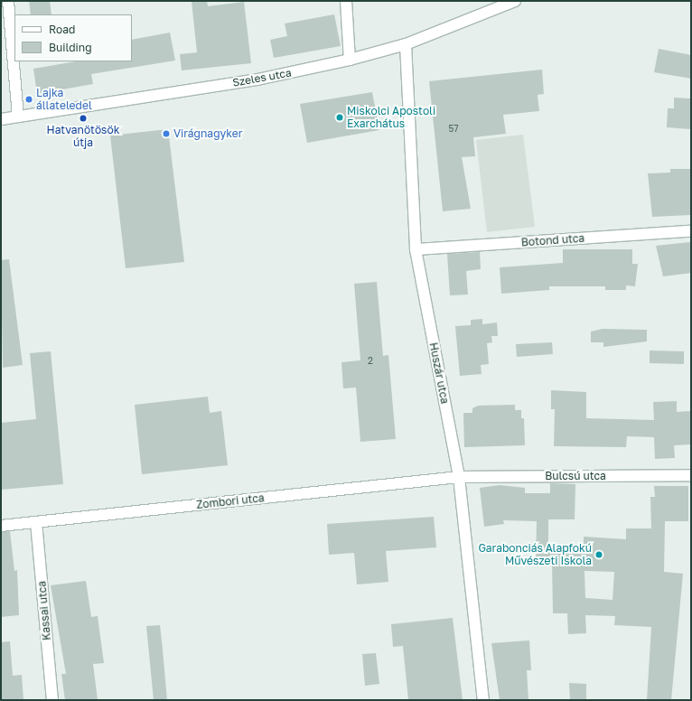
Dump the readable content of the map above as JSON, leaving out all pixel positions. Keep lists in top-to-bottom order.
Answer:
{
  "streets": {
    "street": [
      "Szeles utca",
      "Botond utca",
      "Huszár utca",
      "Bulcsú utca",
      "Zombori utca",
      "Kassai utca"
    ]
  },
  "crossings": [
    ["Szeles utca", "Huszár utca"],
    ["Botond utca", "Huszár utca"],
    ["Huszár utca", "Bulcsú utca"],
    ["Huszár utca", "Zombori utca"],
    ["Bulcsú utca", "Zombori utca"],
    ["Zombori utca", "Kassai utca"]
  ],
  "places": [
    "Lajka állateledel",
    "Miskolci Apostoli Exarchátus",
    "Hatvanötösök útja",
    "Virágnagyker",
    "Garabonciás Alapfokú Művészeti Iskola"
  ],
  "house_numbers": ["57", "2"],
  "legend": ["Road", "Building"]
}
